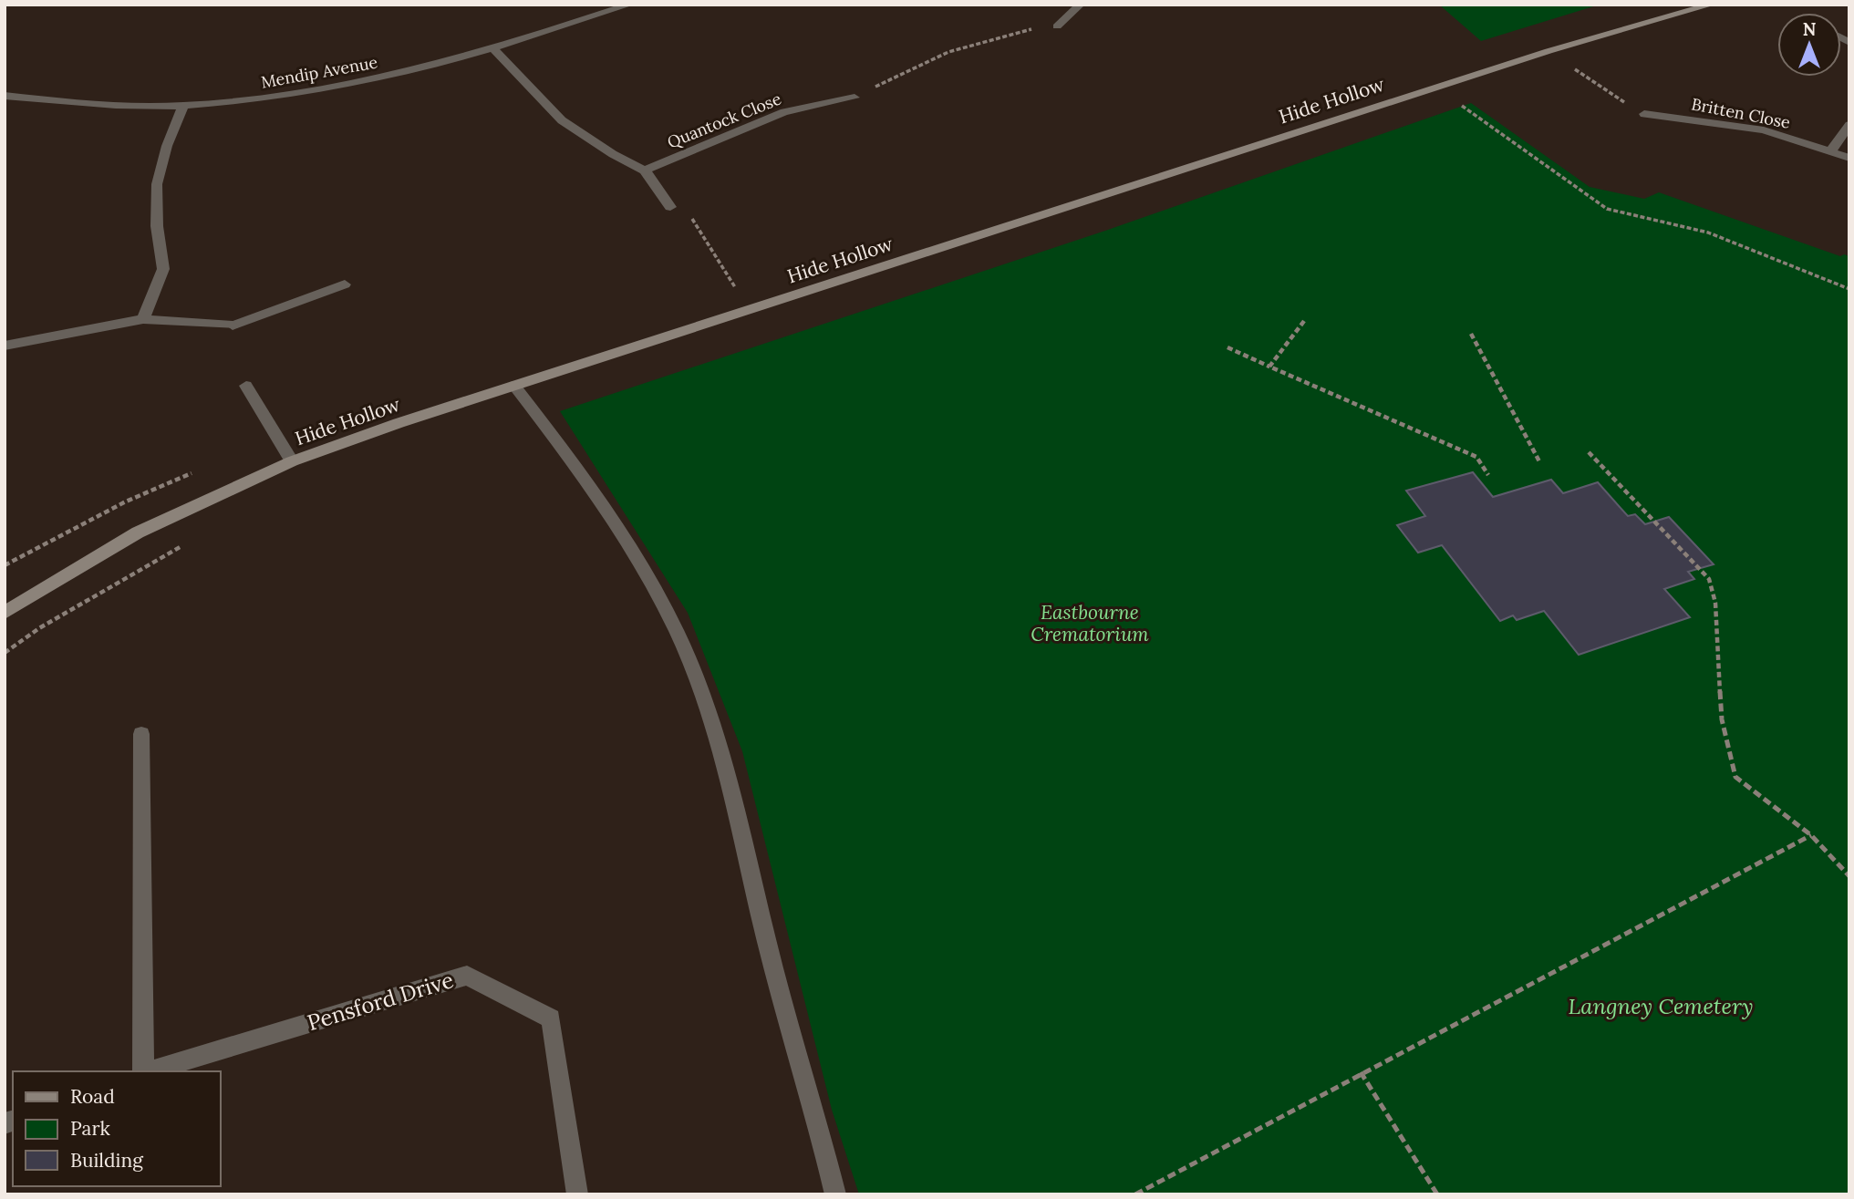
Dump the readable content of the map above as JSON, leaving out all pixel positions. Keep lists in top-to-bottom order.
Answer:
{
  "streets": {
    "main road": ["Hide Hollow"],
    "street": [
      "Mendip Avenue",
      "Britten Close",
      "Quantock Close",
      "Pensford Drive"
    ]
  },
  "parks": ["Eastbourne Crematorium", "Langney Cemetery"],
  "legend": ["Road", "Park", "Building"],
  "north": "top"
}
